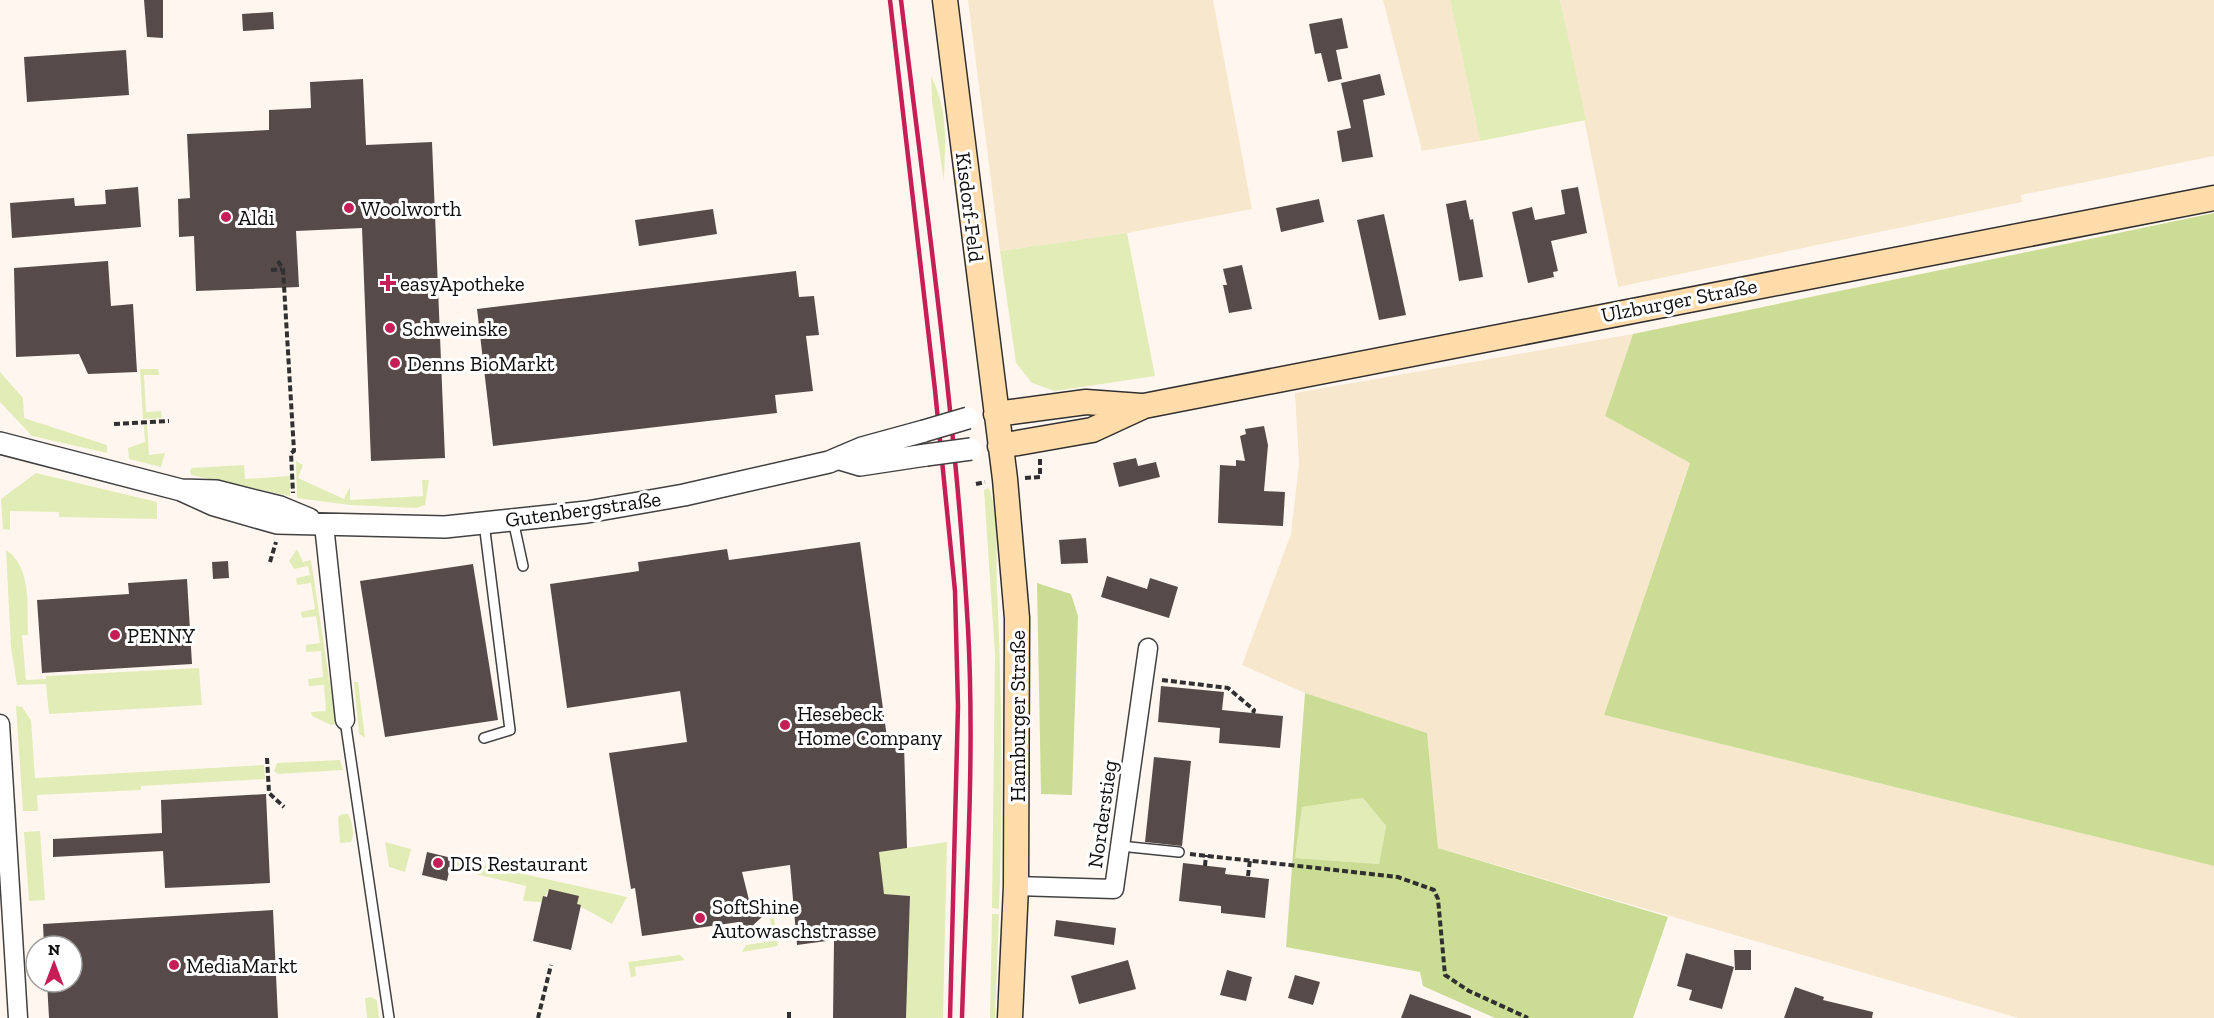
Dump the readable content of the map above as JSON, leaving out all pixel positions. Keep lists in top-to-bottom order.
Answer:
{
  "streets": {
    "main road": ["Kisdorf-Feld", "Ulzburger Straße", "Hamburger Straße"],
    "street": ["Gutenbergstraße", "Norderstieg"]
  },
  "crossings": [
    ["Kisdorf-Feld", "Ulzburger Straße"],
    ["Kisdorf-Feld", "Gutenbergstraße"],
    ["Kisdorf-Feld", "Hamburger Straße"],
    ["Ulzburger Straße", "Gutenbergstraße"],
    ["Ulzburger Straße", "Hamburger Straße"],
    ["Gutenbergstraße", "Hamburger Straße"],
    ["Hamburger Straße", "Norderstieg"]
  ],
  "places": {
    "other": [
      "Woolworth",
      "Aldi",
      "Schweinske",
      "Denns BioMarkt",
      "PENNY",
      "Hesebeck Home Company",
      "DIS Restaurant",
      "SoftShine Autowaschstrasse",
      "MediaMarkt"
    ],
    "health": ["easyApotheke"]
  },
  "north": "top"
}
